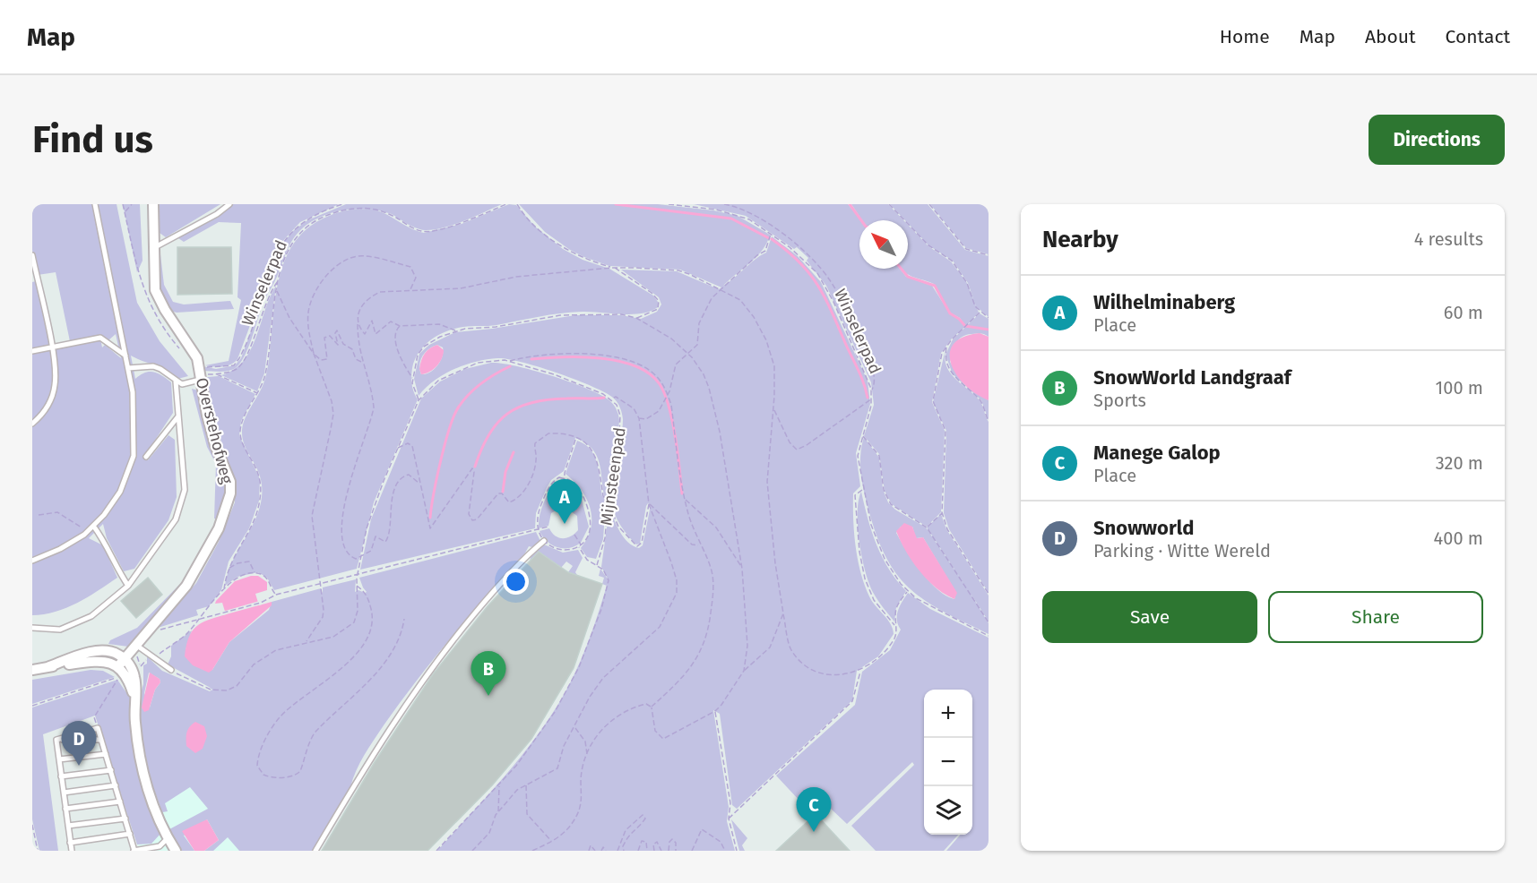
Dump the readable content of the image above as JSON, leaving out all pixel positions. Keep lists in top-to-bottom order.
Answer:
{
  "streets": {
    "street": ["Overstehofweg"],
    "path": ["Winselerpad", "Mijnsteenpad"]
  },
  "crossings": [
    ["Winselerpad", "Overstehofweg"]
  ],
  "north": "top left",
  "page": {
    "header": "Map",
    "nav": [
      "Home",
      "Map",
      "About",
      "Contact"
    ],
    "buttons": [
      "Directions",
      ["Save", "Share"]
    ],
    "title": "Find us",
    "heading": ["Nearby", "4 results"],
    "list": [
      {
        "mark": "A",
        "name": "Wilhelminaberg",
        "note": "Place",
        "value": "60 m"
      },
      {
        "mark": "B",
        "name": "SnowWorld Landgraaf",
        "note": "Sports",
        "value": "100 m"
      },
      {
        "mark": "C",
        "name": "Manege Galop",
        "note": "Place",
        "value": "320 m"
      },
      {
        "mark": "D",
        "name": "Snowworld",
        "note": "Parking · Witte Wereld",
        "value": "400 m"
      }
    ],
    "pins": [
      "A",
      "B",
      "D",
      "C"
    ],
    "map_buttons": ["+", "−"]
  }
}
